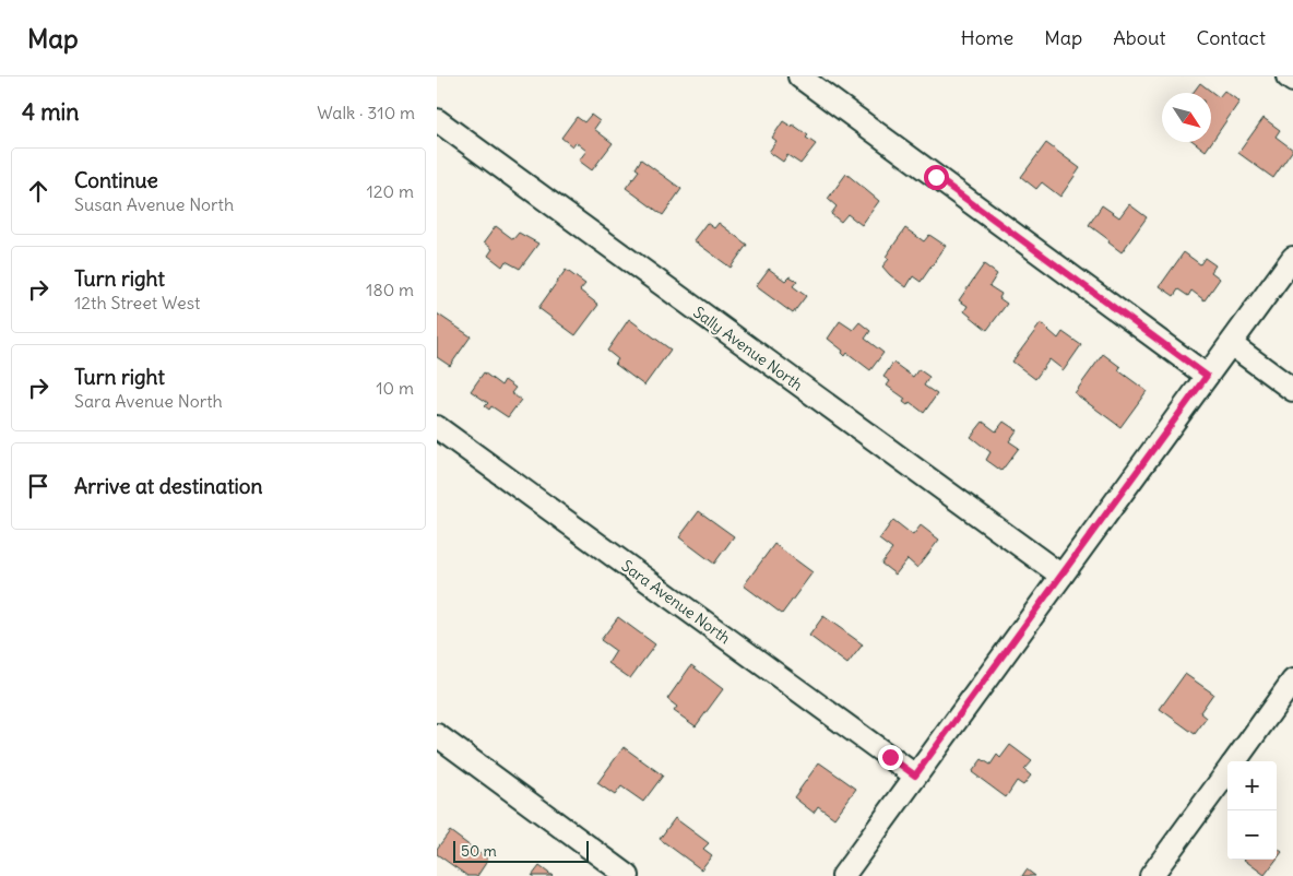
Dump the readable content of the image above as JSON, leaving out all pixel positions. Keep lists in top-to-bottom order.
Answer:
{
  "streets": {
    "street": ["Sally Avenue North", "Sara Avenue North"]
  },
  "scale_bar": "50 m",
  "north": "bottom right",
  "page": {
    "header": "Map",
    "nav": [
      "Home",
      "Map",
      "About",
      "Contact"
    ],
    "heading": ["4 min", "Walk · 310 m"],
    "list": [
      ["Continue", "Susan Avenue North", "120 m"],
      ["Turn right", "12th Street West", "180 m"],
      ["Turn right", "Sara Avenue North", "10 m"],
      "Arrive at destination"
    ],
    "map_buttons": ["+", "−"],
    "scale": "50 m"
  }
}
